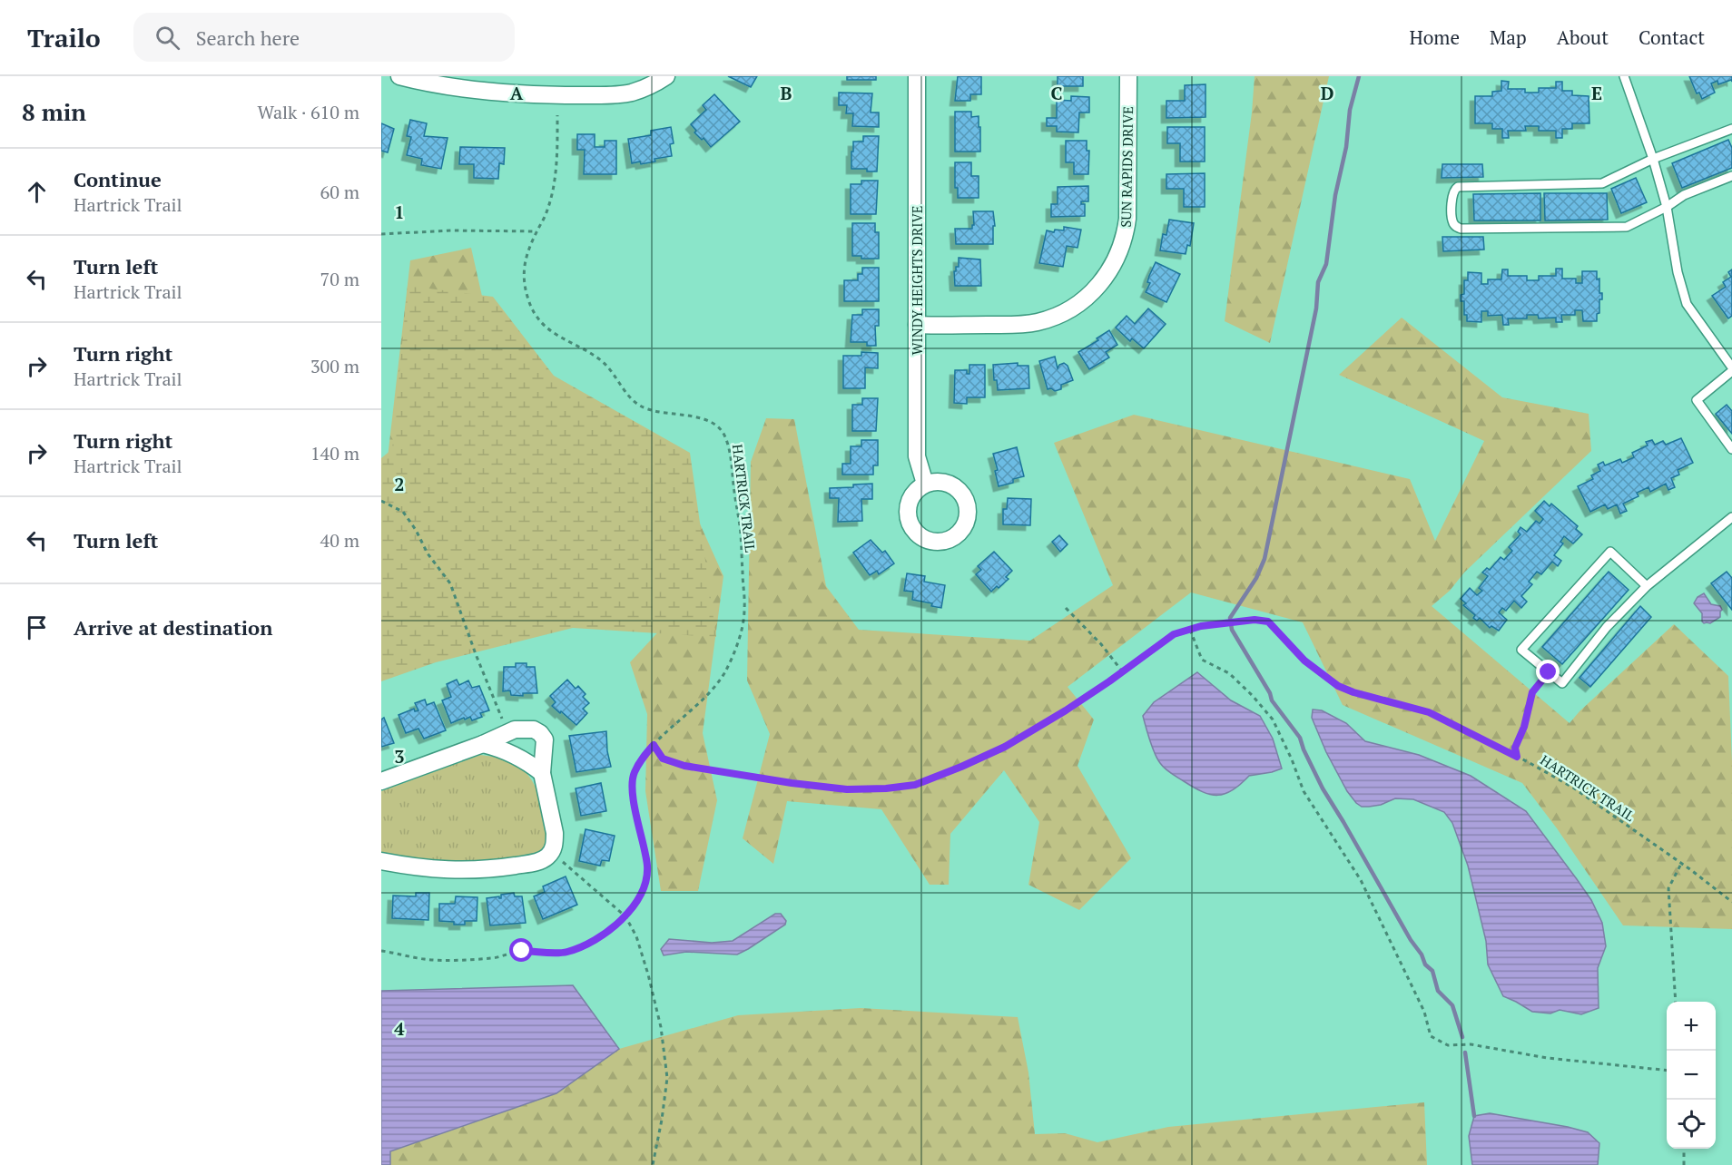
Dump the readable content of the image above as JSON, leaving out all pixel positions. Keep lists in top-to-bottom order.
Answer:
{
  "streets": {
    "street": ["SUN RAPIDS DRIVE", "WINDY HEIGHTS DRIVE"],
    "path": ["HARTRICK TRAIL"]
  },
  "crossings": [
    ["SUN RAPIDS DRIVE", "WINDY HEIGHTS DRIVE"]
  ],
  "page": {
    "header": "Trailo",
    "search": "Search here",
    "nav": [
      "Home",
      "Map",
      "About",
      "Contact"
    ],
    "heading": ["8 min", "Walk · 610 m"],
    "list": [
      ["Continue", "Hartrick Trail", "60 m"],
      ["Turn left", "Hartrick Trail", "70 m"],
      ["Turn right", "Hartrick Trail", "300 m"],
      ["Turn right", "Hartrick Trail", "140 m"],
      ["Turn left", "40 m"],
      "Arrive at destination"
    ],
    "map_buttons": ["+", "−"]
  },
  "grid": {
    "columns": [
      "A",
      "B",
      "C",
      "D",
      "E"
    ],
    "rows": [
      "1",
      "2",
      "3",
      "4"
    ]
  }
}
